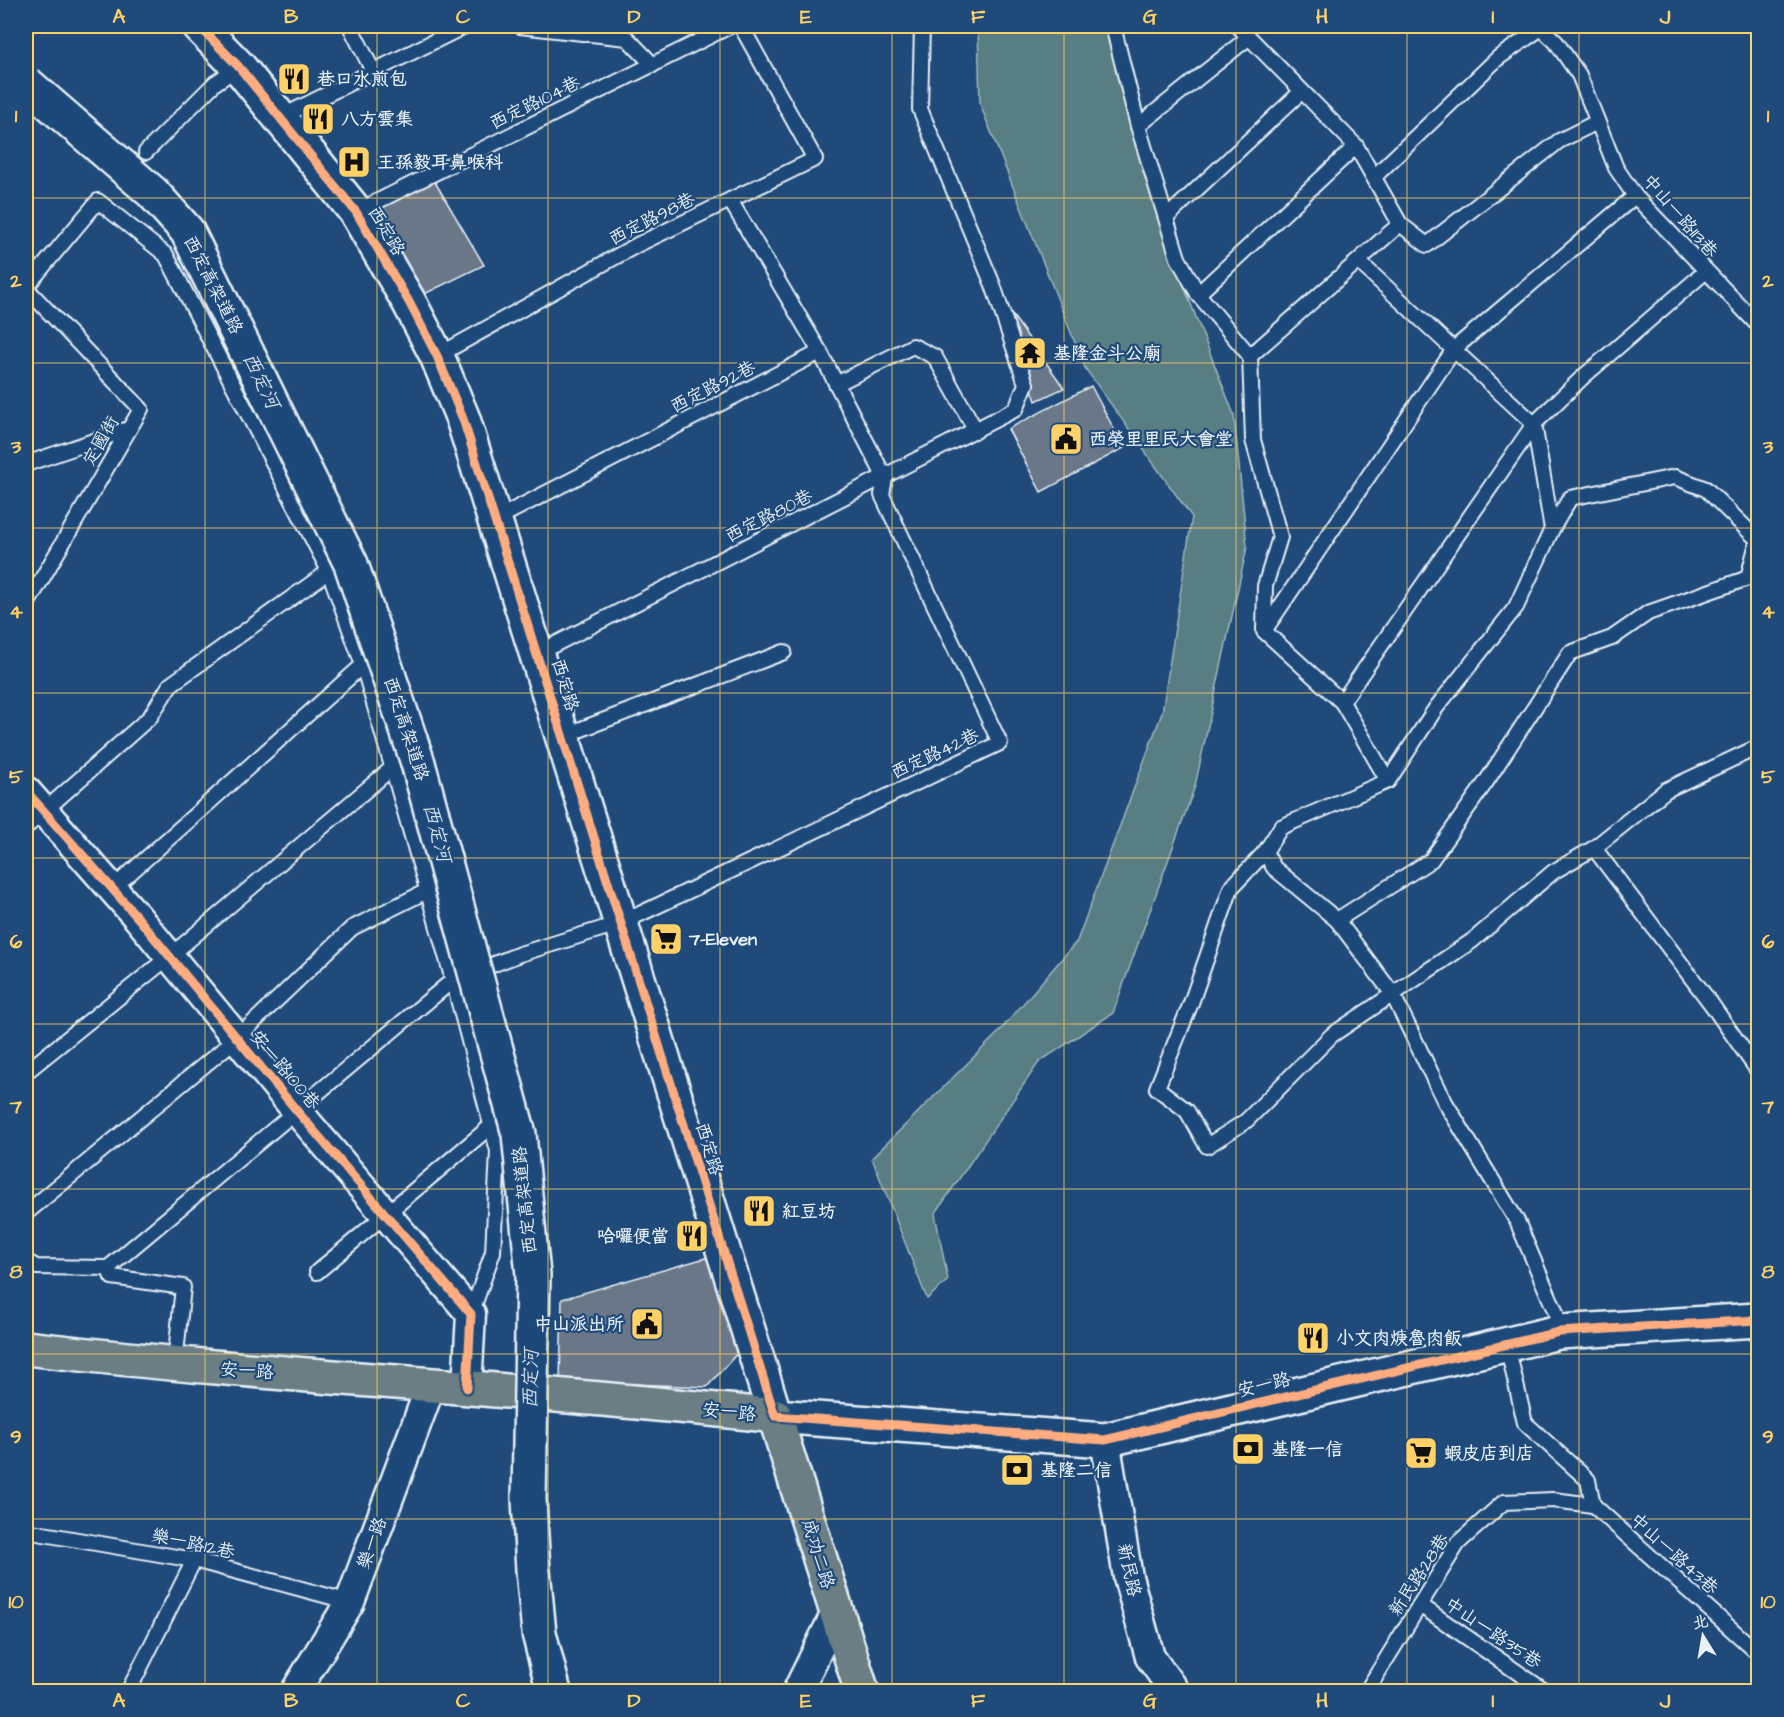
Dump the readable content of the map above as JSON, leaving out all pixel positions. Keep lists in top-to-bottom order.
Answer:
{
  "streets": {
    "main road": ["安一路", "成功二路"],
    "street": [
      "西定路",
      "西定高架道路",
      "安一路100巷",
      "樂一路",
      "新民路"
    ],
    "lane": [
      "西定路104巷",
      "中山一路113巷",
      "西定路98巷",
      "西定路92巷",
      "定國街",
      "西定路80巷",
      "西定路42巷",
      "樂一路12巷",
      "中山一路43巷",
      "新民路28巷",
      "中山一路35巷"
    ]
  },
  "crossings": [
    ["西定路104巷", "西定路"],
    ["西定路98巷", "西定路"],
    ["西定路", "西定路92巷"],
    ["西定路", "西定路80巷"],
    ["西定路", "西定路42巷"],
    ["西定路", "安一路100巷"],
    ["西定路", "安一路"],
    ["西定路", "成功二路"],
    ["西定路80巷", "西定路42巷"],
    ["西定路42巷", "安一路100巷"],
    ["安一路", "樂一路"],
    ["安一路", "成功二路"],
    ["安一路", "新民路"],
    ["樂一路", "樂一路12巷"],
    ["中山一路43巷", "新民路28巷"],
    ["新民路28巷", "中山一路35巷"]
  ],
  "water": ["西定河"],
  "places": {
    "restaurant": [
      "巷口水煎包",
      "八方雲集",
      "紅豆坊",
      "哈囉便當",
      "小文肉焿魯肉飯"
    ],
    "hospital": ["王孫毅耳鼻喉科"],
    "temple": ["基隆金斗公廟"],
    "public building": ["西榮里里民大會堂", "中山派出所"],
    "supermarket": ["7-Eleven", "蝦皮店到店"],
    "bank": ["基隆一信", "基隆二信"]
  },
  "north": "top",
  "grid": {
    "columns": [
      "A",
      "B",
      "C",
      "D",
      "E",
      "F",
      "G",
      "H",
      "I",
      "J"
    ],
    "rows": [
      "1",
      "2",
      "3",
      "4",
      "5",
      "6",
      "7",
      "8",
      "9",
      "10"
    ]
  }
}
